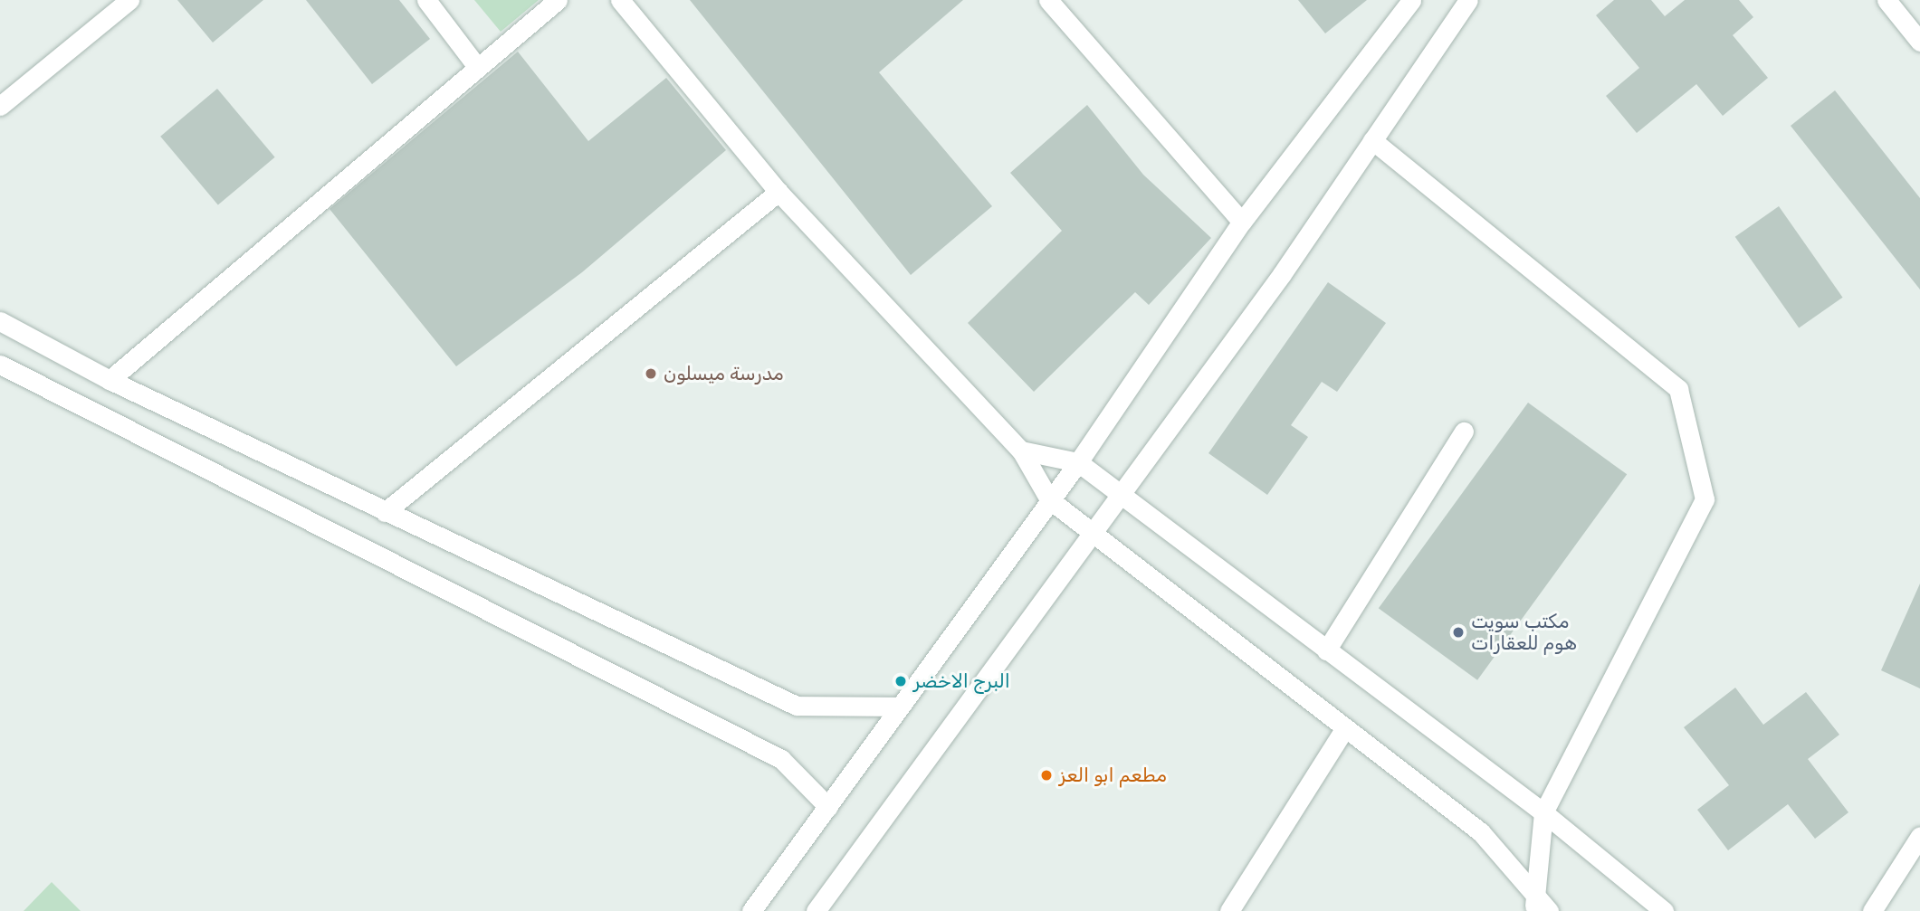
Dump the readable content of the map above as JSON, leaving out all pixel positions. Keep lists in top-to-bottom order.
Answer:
{
  "places": [
    "مدرسة ميسلون",
    "مكتب سويت هوم للعقارات",
    "البرج الاخضر",
    "مطعم ابو العز"
  ]
}
